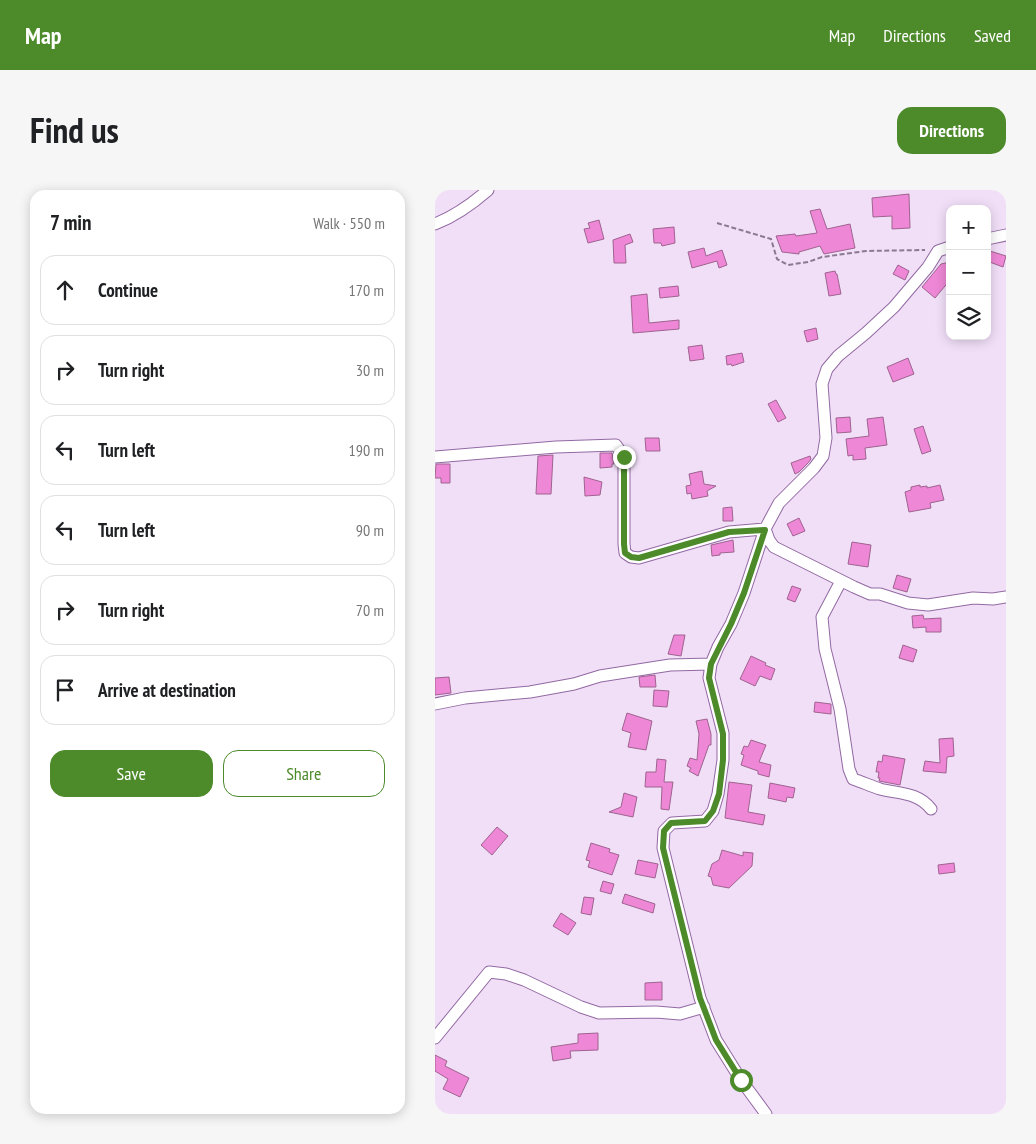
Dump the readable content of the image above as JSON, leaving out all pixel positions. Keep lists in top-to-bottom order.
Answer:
{
  "page": {
    "header": "Map",
    "nav": ["Map", "Directions", "Saved"],
    "title": "Find us",
    "buttons": [
      "Directions",
      ["Save", "Share"]
    ],
    "heading": ["7 min", "Walk · 550 m"],
    "map_buttons": ["+", "−"],
    "list": [
      ["Continue", "170 m"],
      ["Turn right", "30 m"],
      ["Turn left", "190 m"],
      ["Turn left", "90 m"],
      ["Turn right", "70 m"],
      "Arrive at destination"
    ]
  }
}
